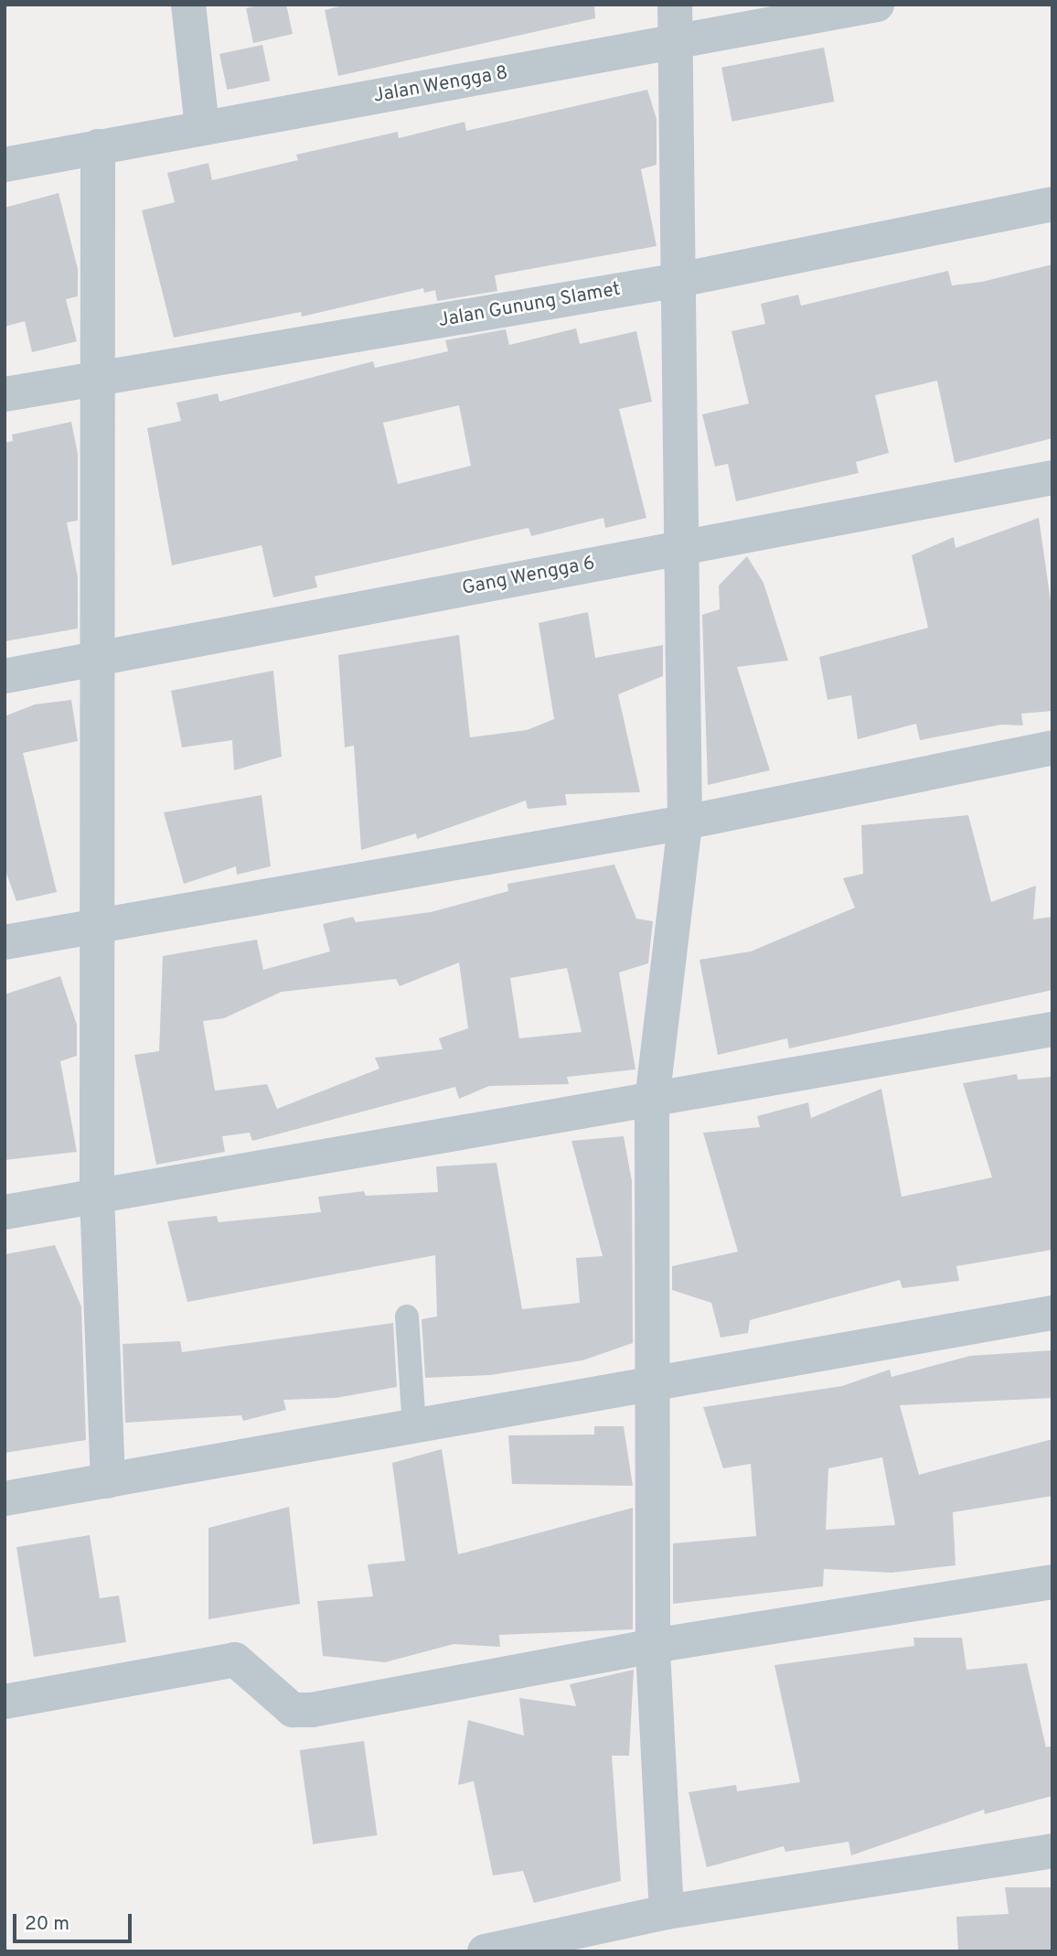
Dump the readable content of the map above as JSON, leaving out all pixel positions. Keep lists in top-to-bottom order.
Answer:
{
  "streets": {
    "street": ["Jalan Wengga 8", "Jalan Gunung Slamet", "Gang Wengga 6"]
  },
  "scale_bar": "20 m"
}
